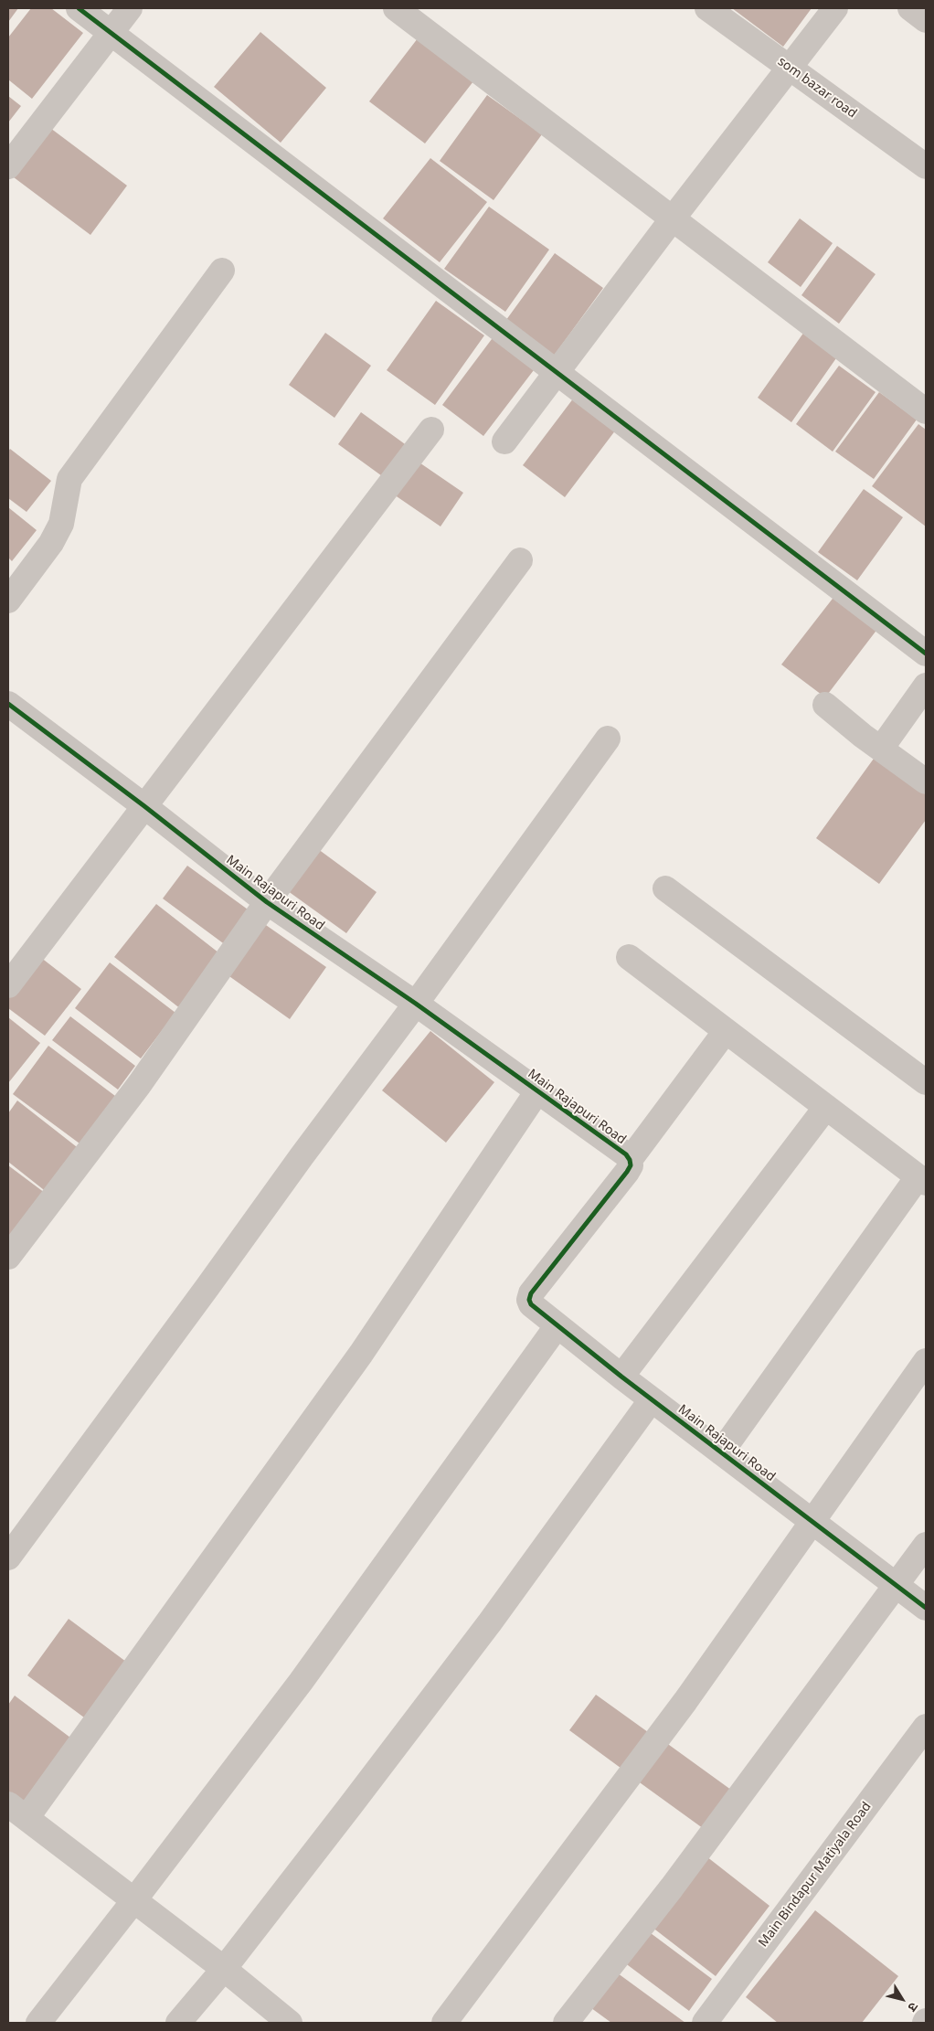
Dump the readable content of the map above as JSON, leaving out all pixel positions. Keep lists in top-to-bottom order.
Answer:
{
  "streets": {
    "street": ["som bazar road", "Main Rajapuri Road", "Main Bindapur Matiyala Road"]
  },
  "north": "bottom right"
}
